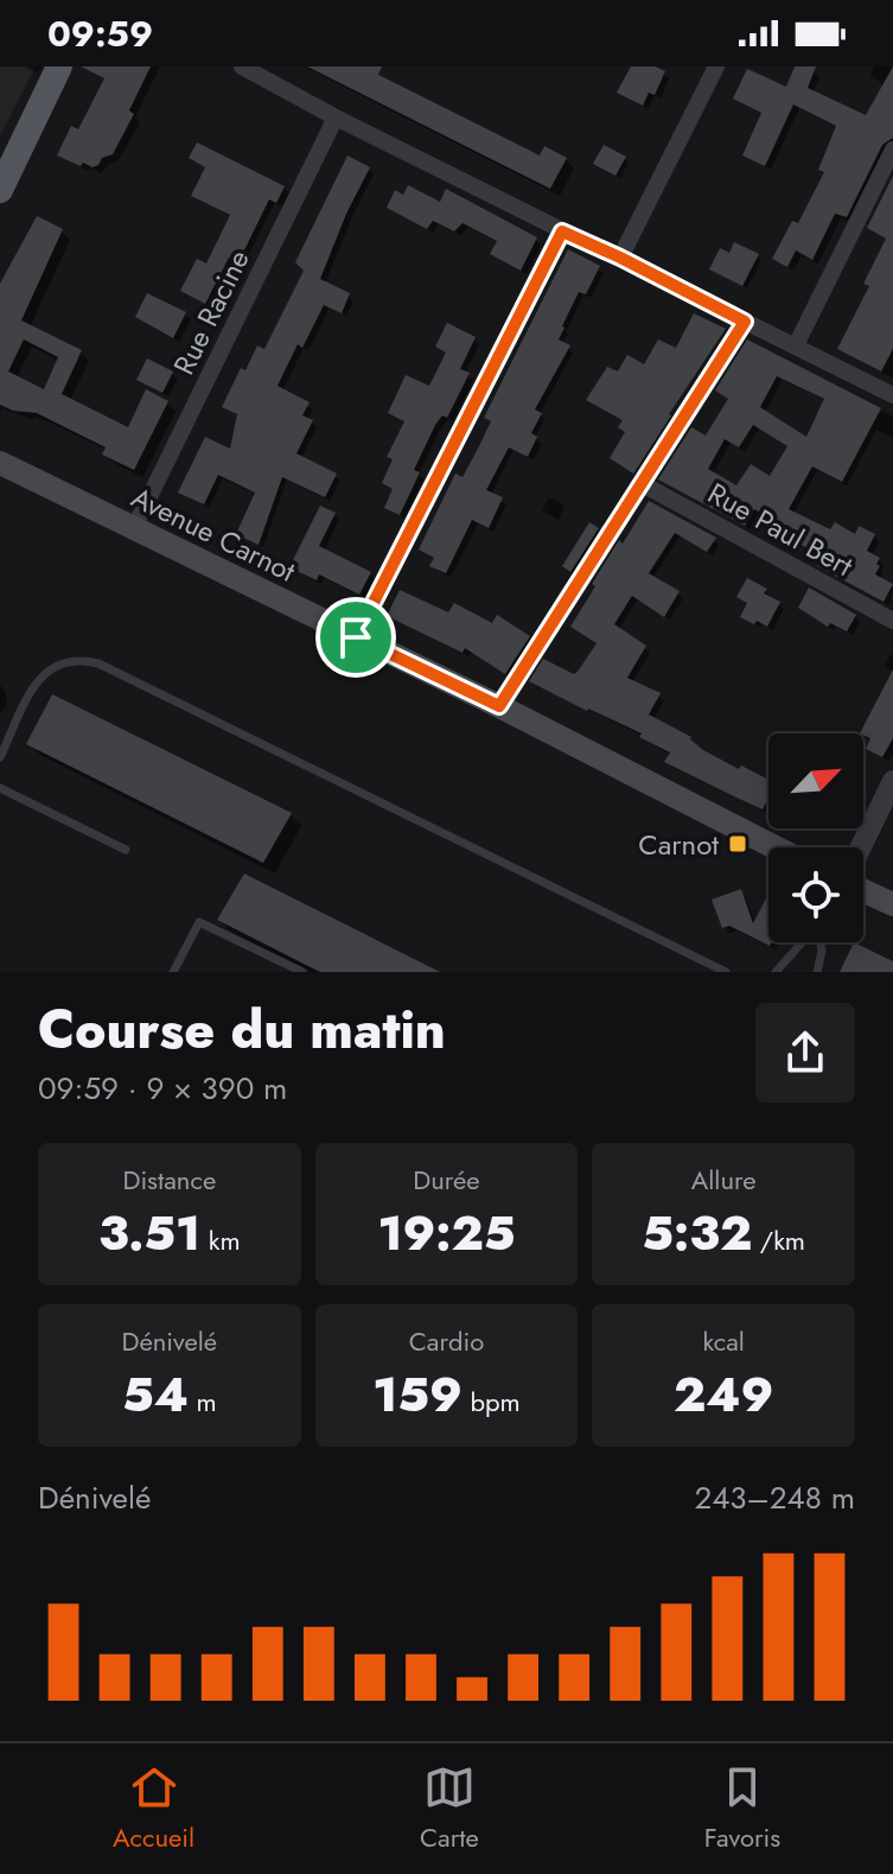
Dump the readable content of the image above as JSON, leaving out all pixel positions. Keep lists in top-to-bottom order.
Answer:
{
  "streets": {
    "main road": ["Avenue Carnot"],
    "street": ["Rue Racine", "Rue Paul Bert"]
  },
  "crossings": [
    ["Rue Racine", "Avenue Carnot"]
  ],
  "places": {
    "transit": ["Carnot"]
  },
  "north": "top right",
  "page": {
    "status": "09:59",
    "heading": ["Course du matin", "09:59 · 9 × 390 m"],
    "stats": [
      ["Distance", "3.51 km"],
      ["Durée", "19:25"],
      ["Allure", "5:32 /km"],
      ["Dénivelé", "54 m"],
      ["Cardio", "159 bpm"],
      ["kcal", "249"]
    ],
    "chart": ["Dénivelé", "243–248 m"],
    "tabs": ["Accueil", "Carte", "Favoris"]
  }
}
